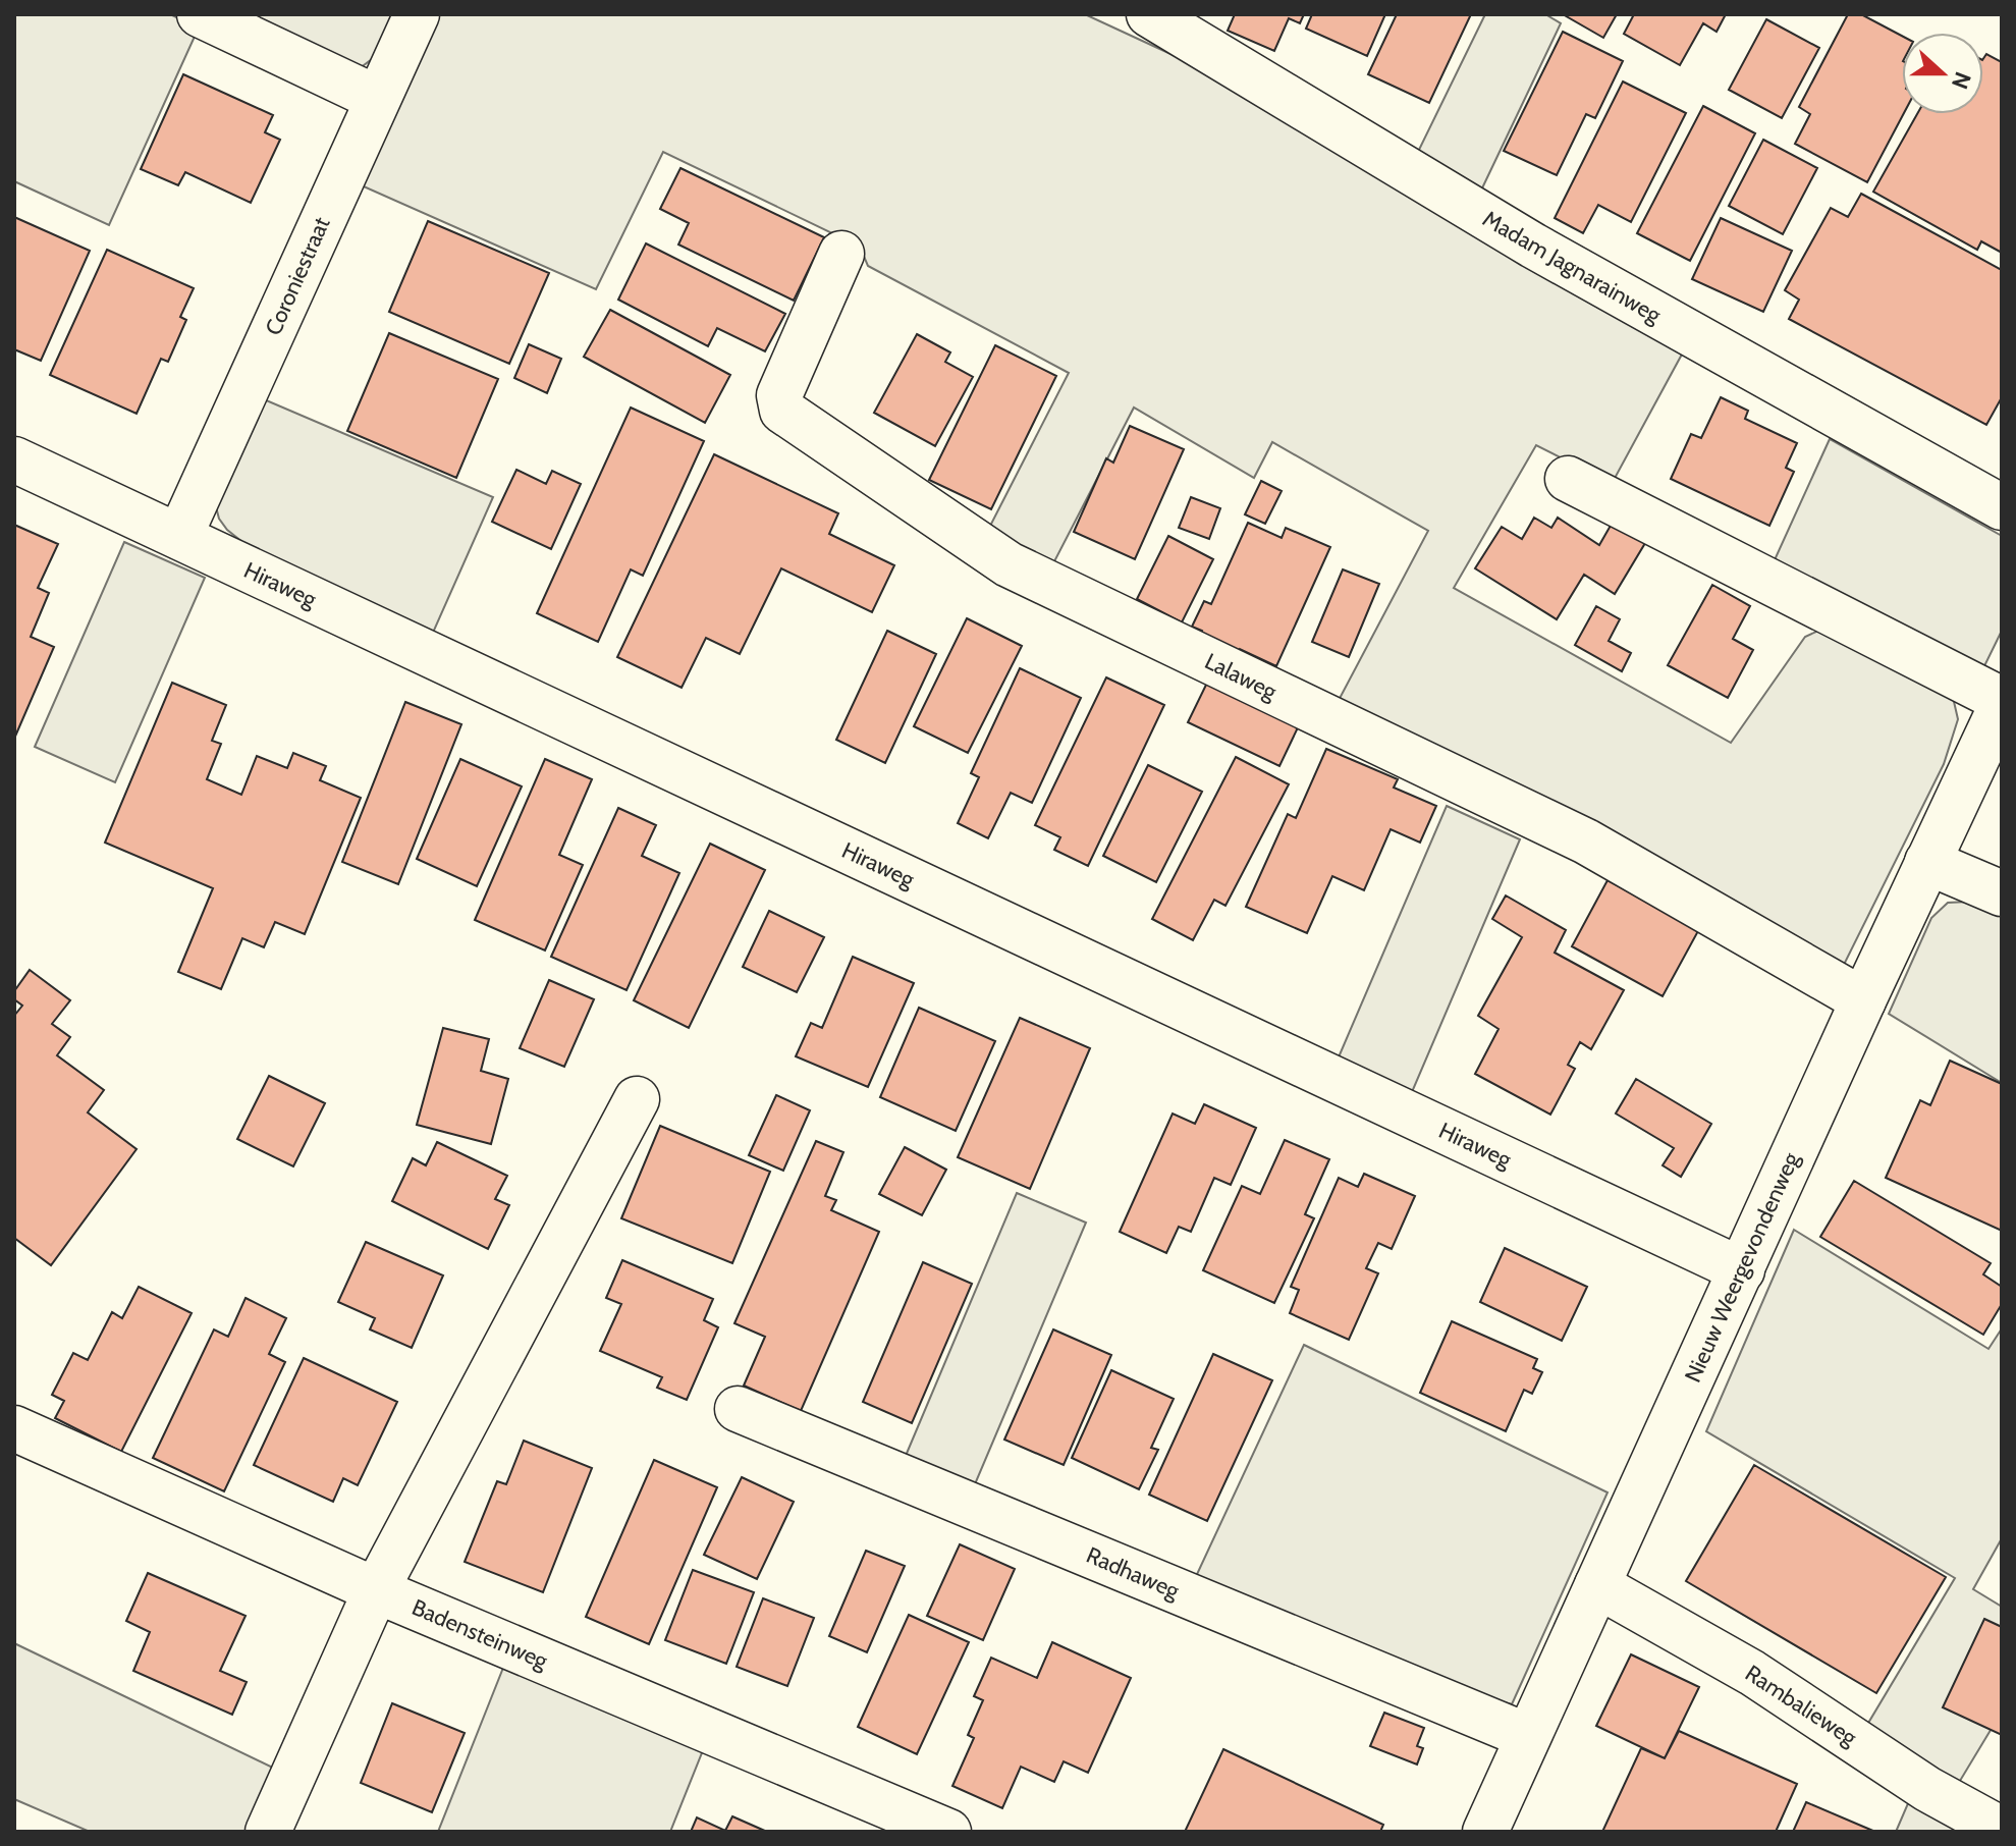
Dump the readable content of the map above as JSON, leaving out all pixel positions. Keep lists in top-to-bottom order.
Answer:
{
  "streets": {
    "street": [
      "Madam Jagnarainweg",
      "Coroniestraat",
      "Hiraweg",
      "Lalaweg",
      "Nieuw Weergevondenweg",
      "Radhaweg",
      "Badensteinweg",
      "Rambalieweg"
    ]
  },
  "crossings": [
    ["Coroniestraat", "Hiraweg"],
    ["Hiraweg", "Nieuw Weergevondenweg"],
    ["Lalaweg", "Nieuw Weergevondenweg"],
    ["Nieuw Weergevondenweg", "Radhaweg"],
    ["Nieuw Weergevondenweg", "Rambalieweg"]
  ],
  "north": "right"
}
